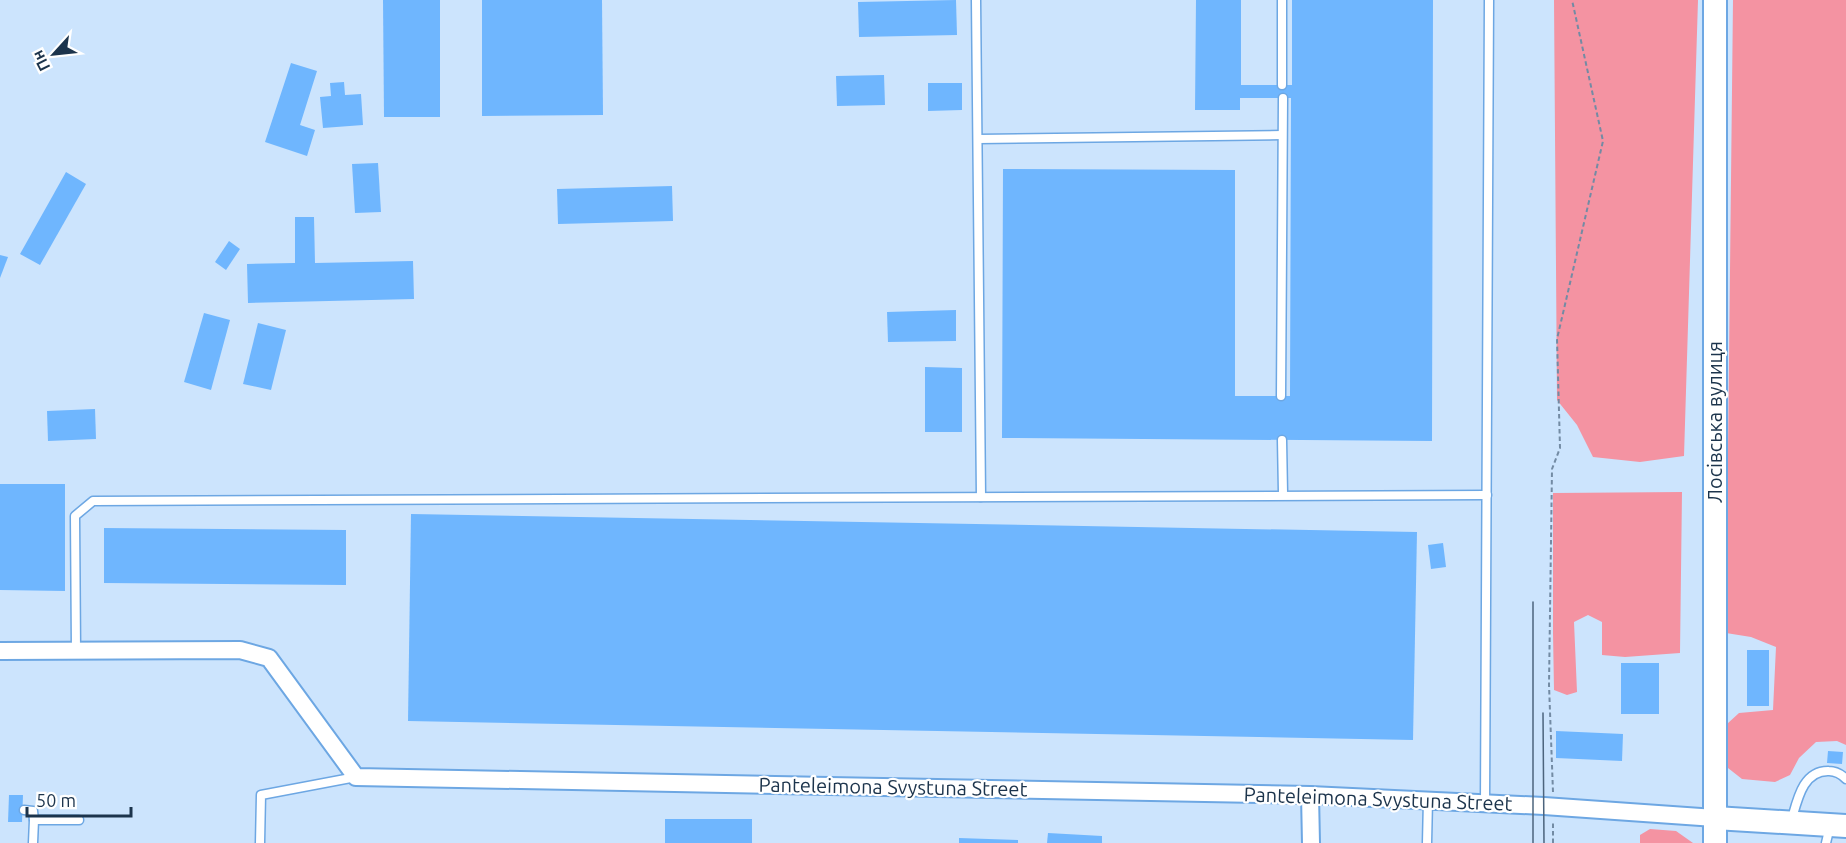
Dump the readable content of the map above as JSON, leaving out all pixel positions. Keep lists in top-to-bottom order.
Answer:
{
  "streets": {
    "main road": ["Лосівська вулиця", "Panteleimona Svystuna Street"]
  },
  "crossings": [
    ["Лосівська вулиця", "Panteleimona Svystuna Street"]
  ],
  "scale_bar": "50 m",
  "north": "bottom left"
}
